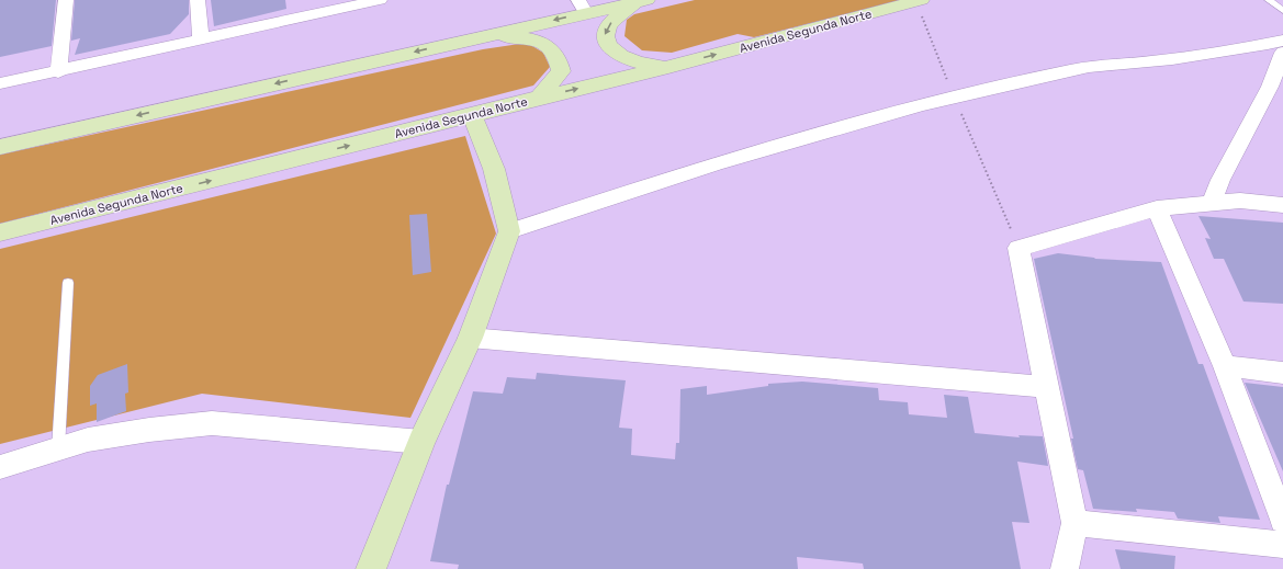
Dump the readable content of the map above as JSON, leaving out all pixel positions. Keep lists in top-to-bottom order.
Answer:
{
  "streets": {
    "main road": ["Avenida Segunda Norte"]
  }
}
